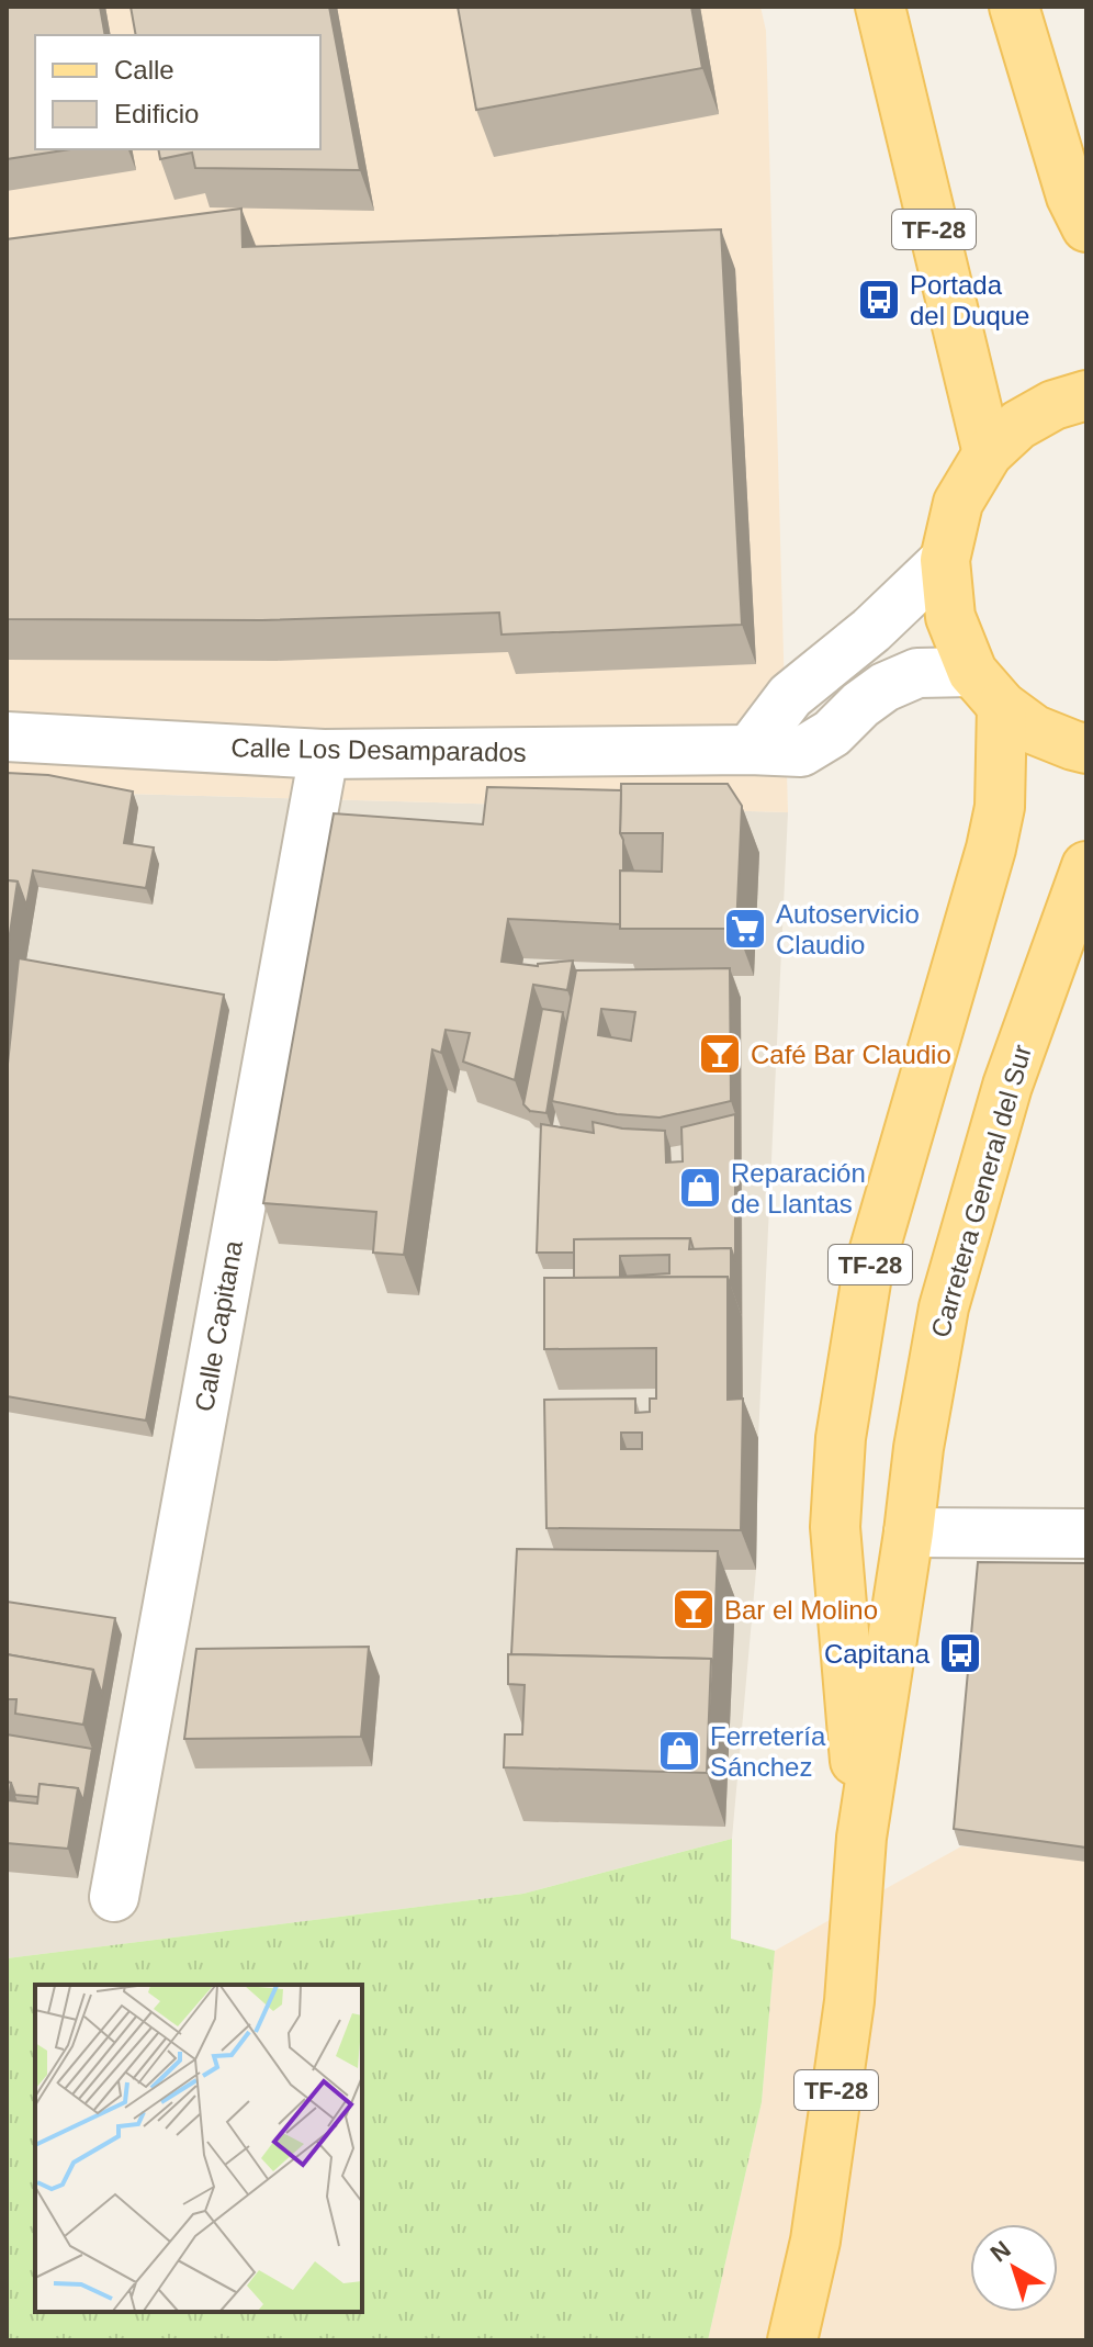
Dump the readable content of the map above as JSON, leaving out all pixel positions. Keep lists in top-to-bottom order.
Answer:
{
  "streets": {
    "main road": ["TF-28", "Carretera General del Sur"],
    "street": ["Calle Los Desamparados", "Calle Capitana"]
  },
  "crossings": [
    ["TF-28", "Calle Los Desamparados"],
    ["TF-28", "Carretera General del Sur"],
    ["Calle Los Desamparados", "Carretera General del Sur"],
    ["Calle Los Desamparados", "Calle Capitana"]
  ],
  "places": {
    "bus stop": ["Portada del Duque", "Capitana"],
    "supermarket": ["Autoservicio Claudio"],
    "bar": ["Café Bar Claudio", "Bar el Molino"],
    "shop": ["Reparación de Llantas", "Ferretería Sánchez"]
  },
  "legend": ["Calle", "Edificio"],
  "north": "top left"
}
